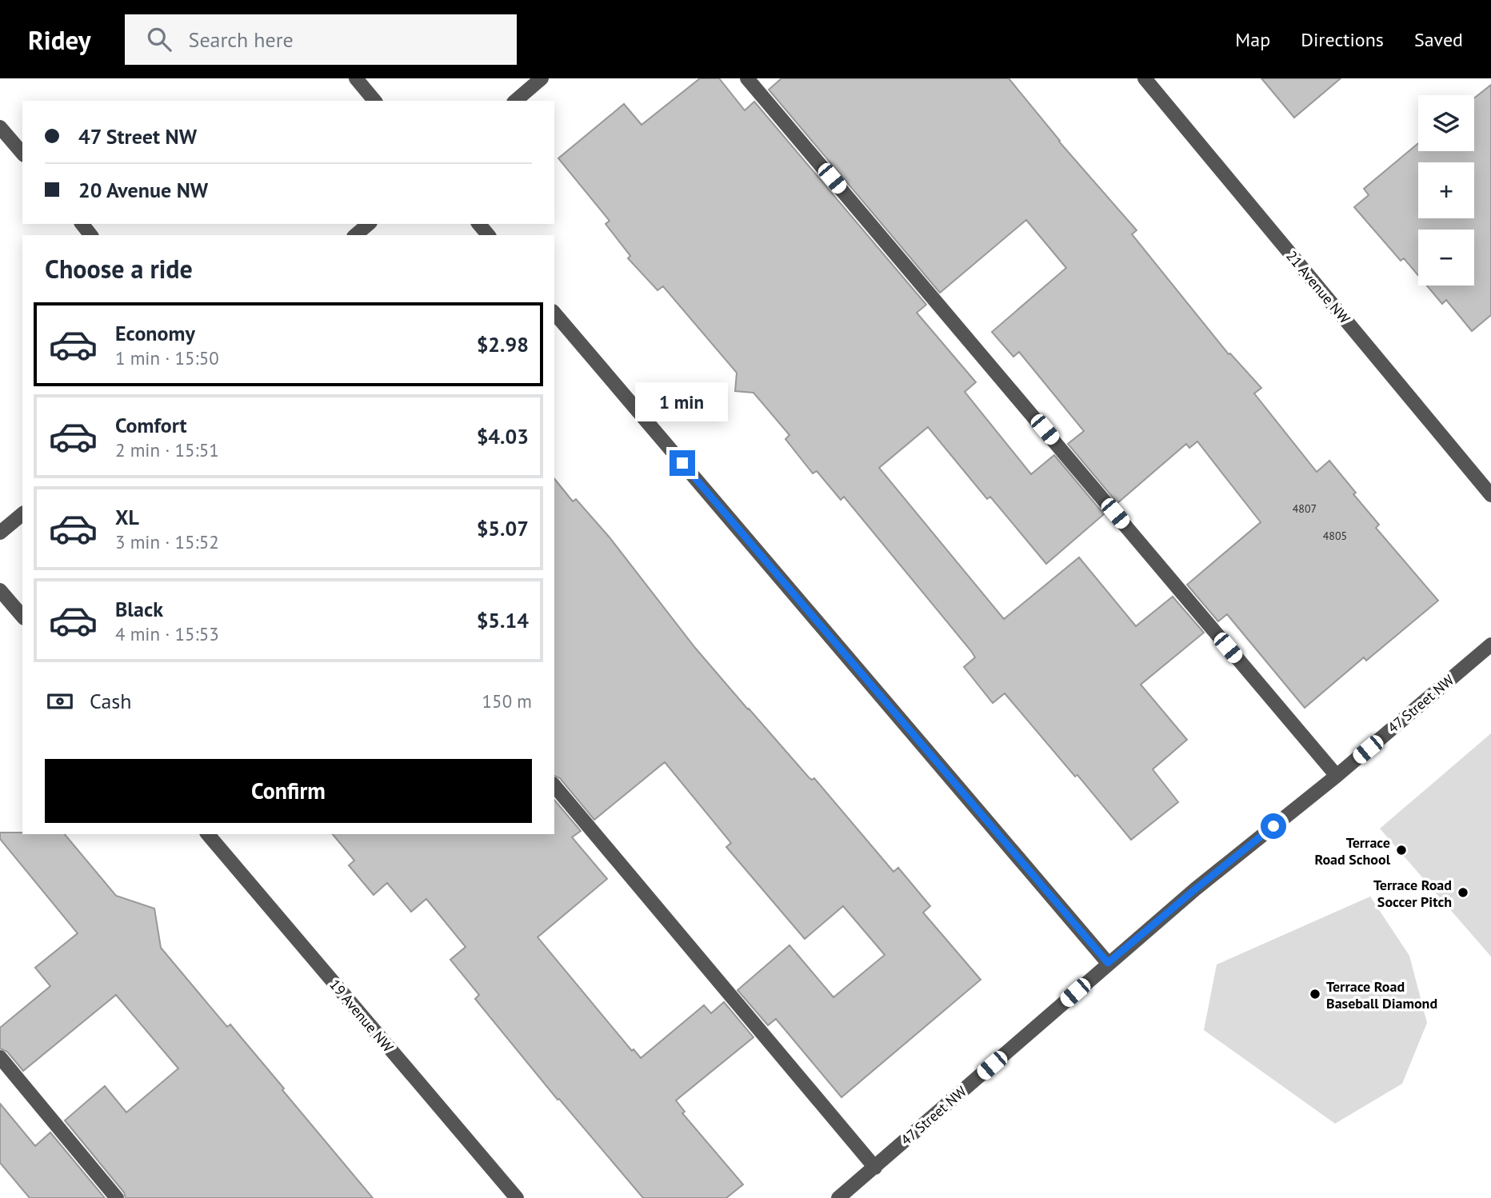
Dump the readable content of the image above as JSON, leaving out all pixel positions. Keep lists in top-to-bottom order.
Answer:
{
  "streets": {
    "street": ["21 Avenue NW", "47 Street NW", "19 Avenue NW"]
  },
  "places": ["Terrace Road School", "Terrace Road Soccer Pitch", "Terrace Road Baseball Diamond"],
  "house_numbers": ["4807", "4805"],
  "page": {
    "header": "Ridey",
    "search": "Search here",
    "nav": ["Map", "Directions", "Saved"],
    "map_buttons": ["+", "−"],
    "banner": ["47 Street NW", "20 Avenue NW"],
    "heading": "Choose a ride",
    "list": [
      {
        "name": "Economy",
        "note": "1 min · 15:50",
        "value": "$2.98"
      },
      {
        "name": "Comfort",
        "note": "2 min · 15:51",
        "value": "$4.03"
      },
      {
        "name": "XL",
        "note": "3 min · 15:52",
        "value": "$5.07"
      },
      {
        "name": "Black",
        "note": "4 min · 15:53",
        "value": "$5.14"
      }
    ],
    "bubble": "1 min",
    "pay": ["Cash", "150 m"],
    "buttons": "Confirm"
  }
}
